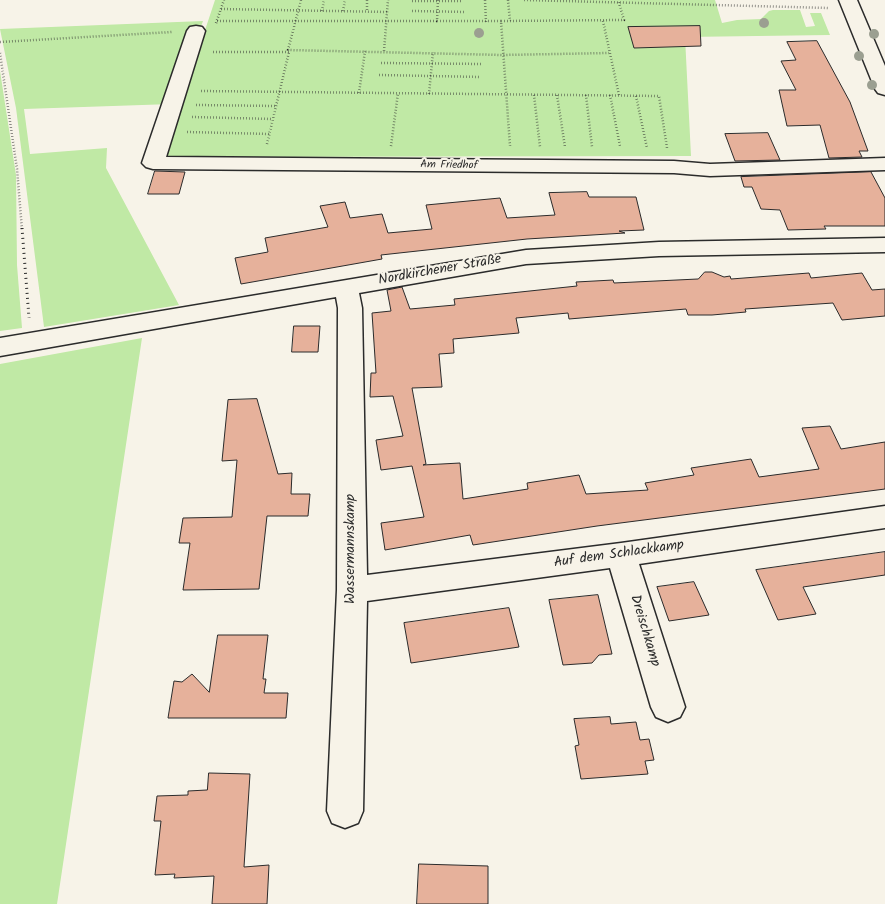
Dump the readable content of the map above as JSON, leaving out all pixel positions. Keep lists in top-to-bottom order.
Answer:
{
  "streets": {
    "street": [
      "Am Friedhof",
      "Nordkirchener Straße",
      "Wassermannskamp",
      "Auf dem Schlackkamp",
      "Dreischkamp"
    ]
  },
  "crossings": [
    ["Nordkirchener Straße", "Wassermannskamp"],
    ["Wassermannskamp", "Auf dem Schlackkamp"],
    ["Auf dem Schlackkamp", "Dreischkamp"]
  ]
}
